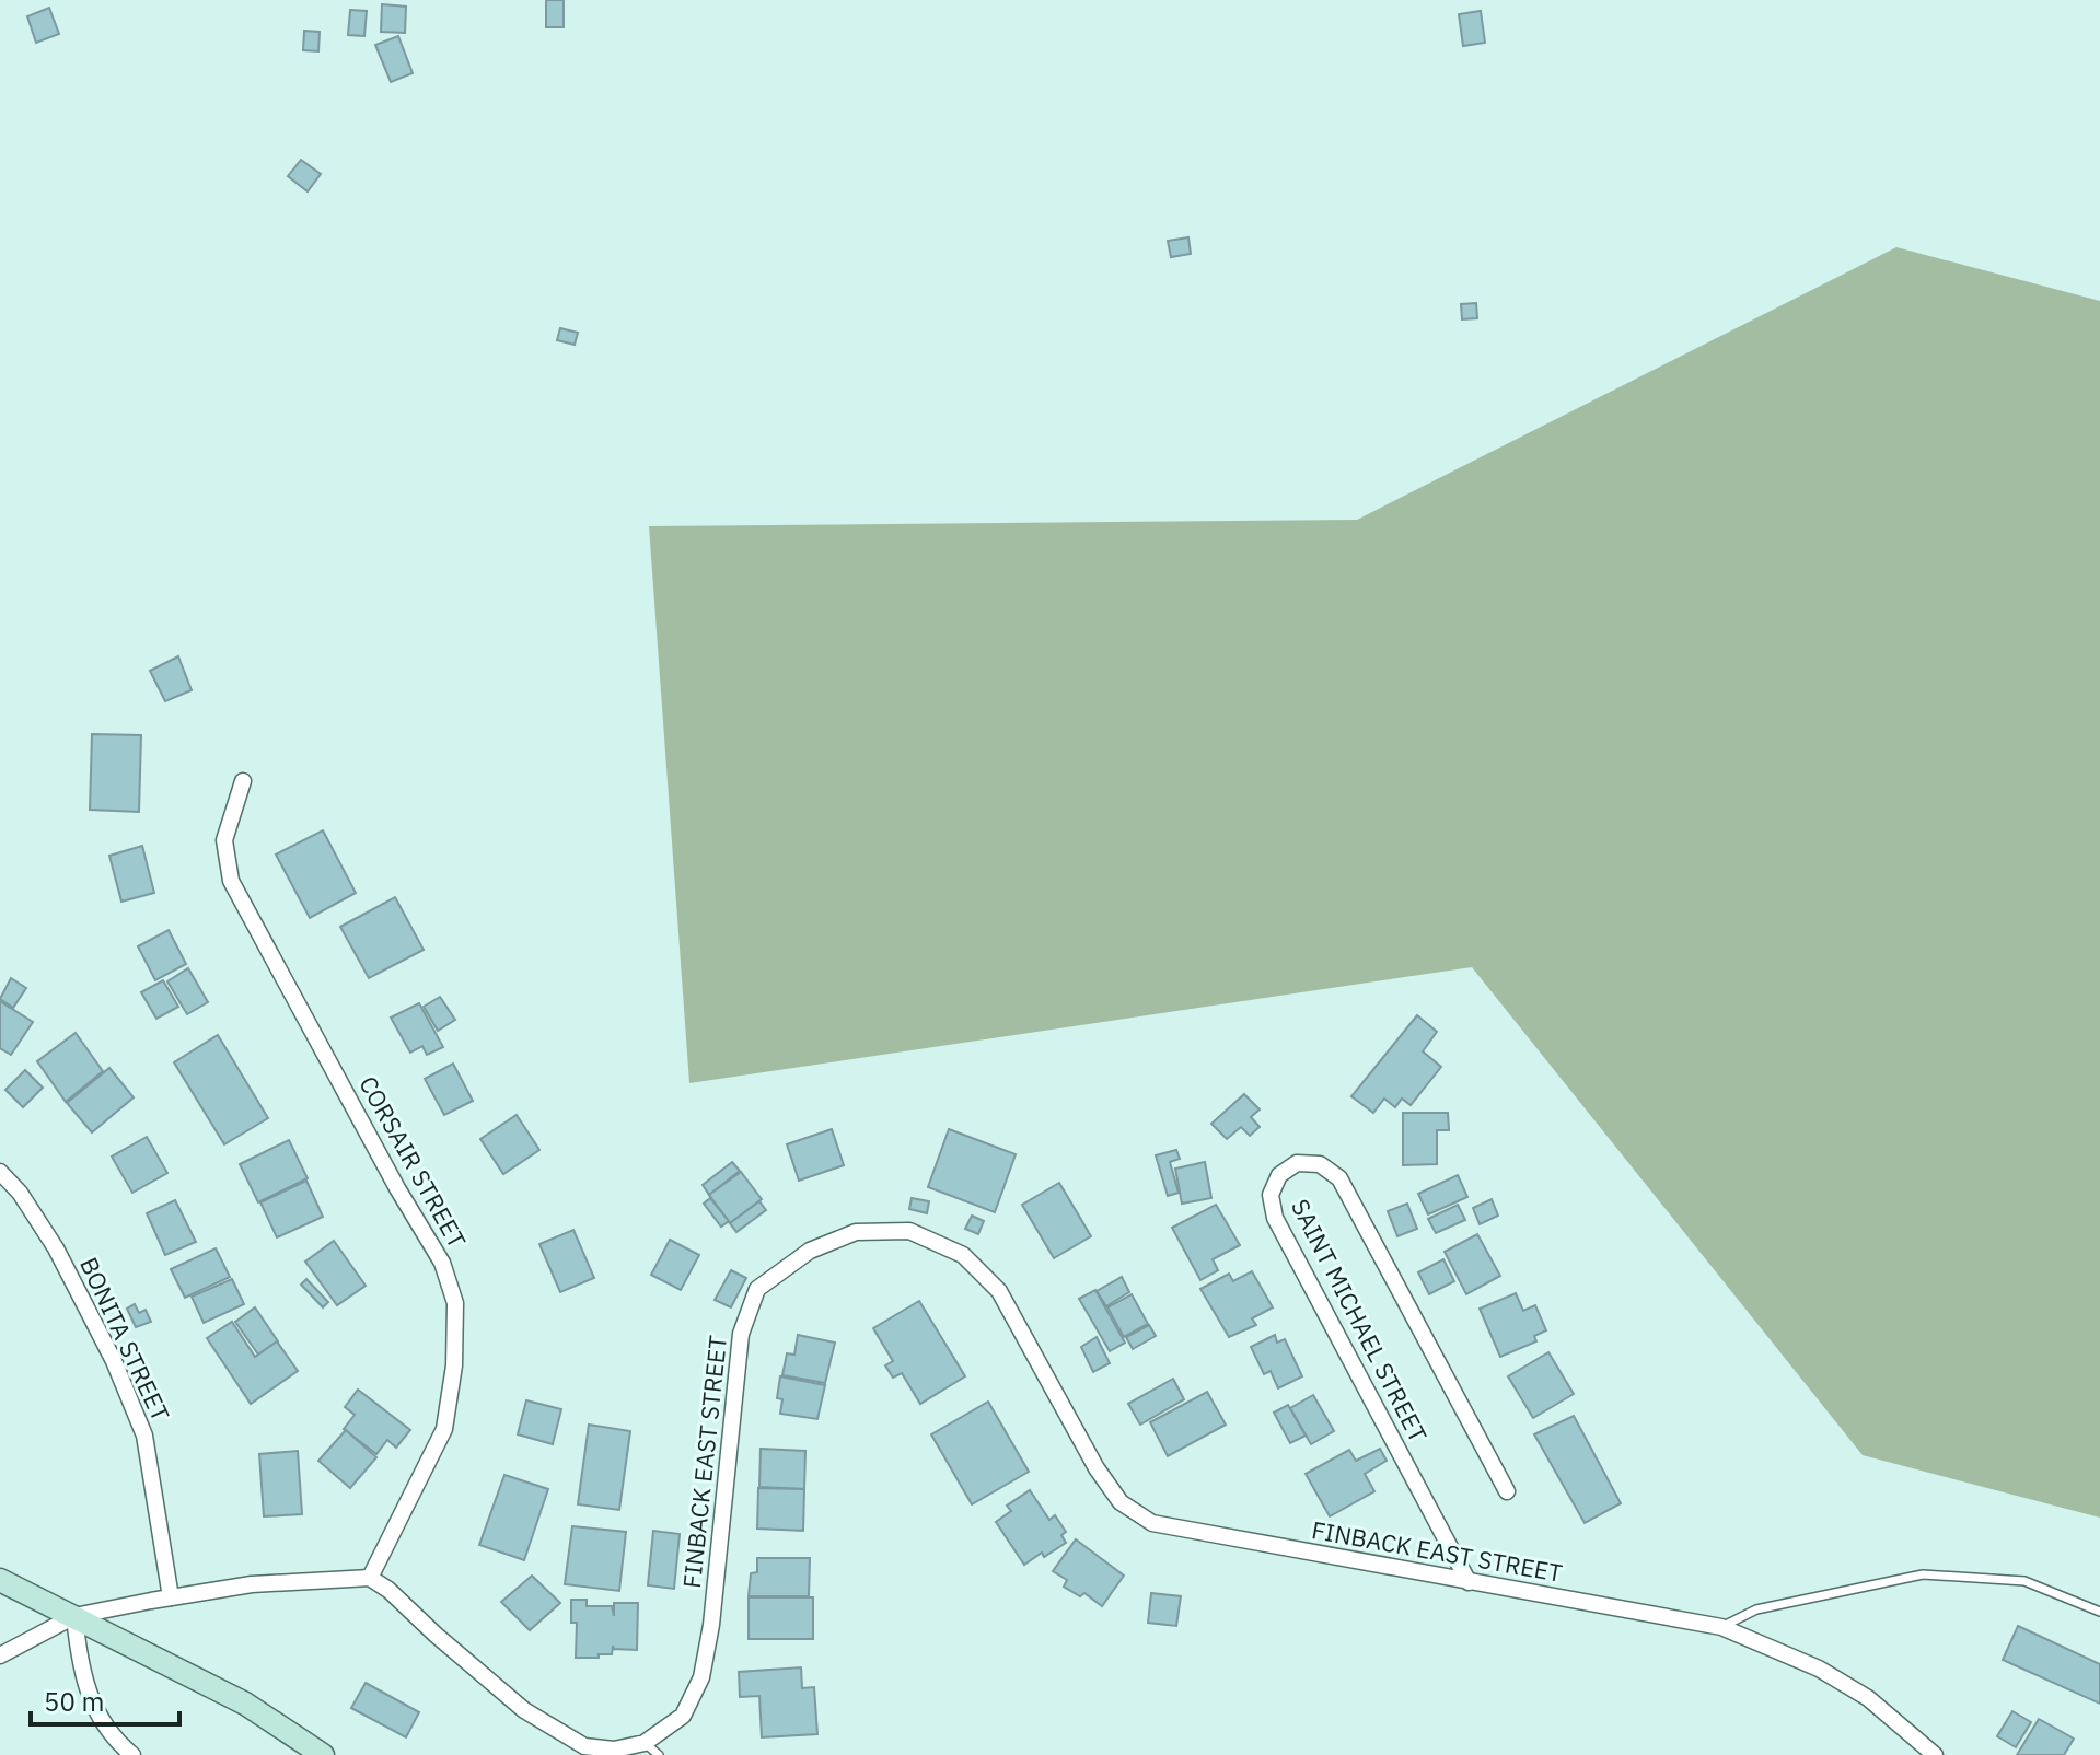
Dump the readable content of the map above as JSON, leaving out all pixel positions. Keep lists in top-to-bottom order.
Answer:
{
  "streets": {
    "street": [
      "CORSAIR STREET",
      "SAINT MICHAEL STREET",
      "BONITA STREET",
      "FINBACK EAST STREET"
    ]
  },
  "crossings": [
    ["CORSAIR STREET", "FINBACK EAST STREET"],
    ["SAINT MICHAEL STREET", "FINBACK EAST STREET"]
  ],
  "scale_bar": "50 m"
}
